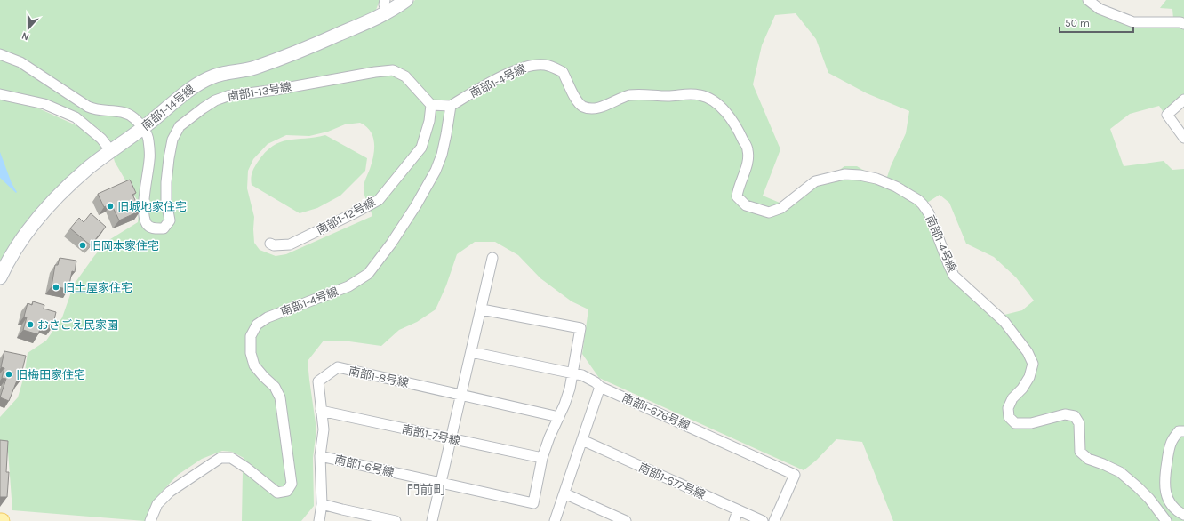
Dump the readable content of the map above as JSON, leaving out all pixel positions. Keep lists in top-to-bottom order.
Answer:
{
  "streets": {
    "street": [
      "南部1-4号線",
      "南部1-13号線",
      "南部1-14号線",
      "南部1-12号線",
      "南部1-8号線",
      "南部1-676号線",
      "南部1-7号線",
      "南部1-6号線",
      "南部1-677号線"
    ]
  },
  "crossings": [
    ["南部1-13号線", "南部1-14号線"],
    ["南部1-13号線", "南部1-12号線"],
    ["南部1-8号線", "南部1-7号線"],
    ["南部1-8号線", "南部1-6号線"],
    ["南部1-7号線", "南部1-6号線"]
  ],
  "districts": ["門前町"],
  "places": [
    "旧城地家住宅",
    "旧岡本家住宅",
    "旧土屋家住宅",
    "おさごえ民家園",
    "旧梅田家住宅"
  ],
  "scale_bar": "50 m",
  "north": "bottom"
}
